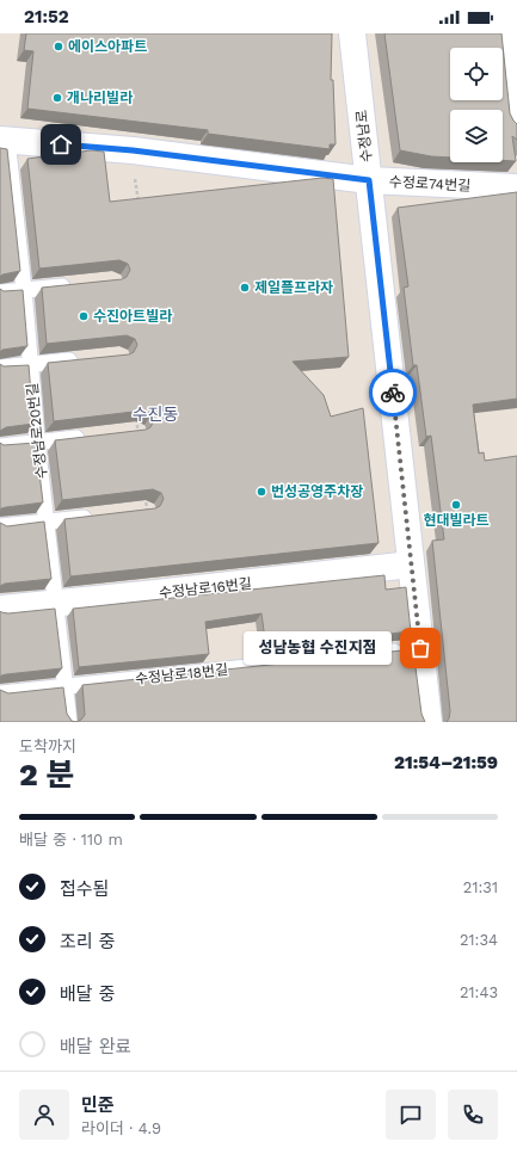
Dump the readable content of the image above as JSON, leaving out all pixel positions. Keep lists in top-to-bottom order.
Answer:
{
  "streets": {
    "street": ["수정남로", "수정로74번길", "수정남로16번길"],
    "lane": ["수정남로20번길", "수정남로18번길"]
  },
  "crossings": [
    ["수정남로", "수정로74번길"],
    ["수정남로", "수정남로16번길"],
    ["수정남로", "수정남로18번길"],
    ["수정로74번길", "수정남로20번길"],
    ["수정남로20번길", "수정남로16번길"],
    ["수정남로20번길", "수정남로18번길"]
  ],
  "districts": ["수진동"],
  "places": [
    "에이스아파트",
    "개나리빌라",
    "제일플프라자",
    "수진아트빌라",
    "번성공영주차장",
    "현대빌라트",
    "성남농협 수진지점"
  ],
  "page": {
    "status": "21:52",
    "bubble": "성남농협 수진지점",
    "heading": ["2 분", "도착까지", "21:54–21:59"],
    "panel": ["민준", "라이더 · 4.9"],
    "bar": "배달 중 · 110 m",
    "list": [
      ["접수됨", "21:31"],
      ["조리 중", "21:34"],
      ["배달 중", "21:43"],
      "배달 완료"
    ]
  }
}
